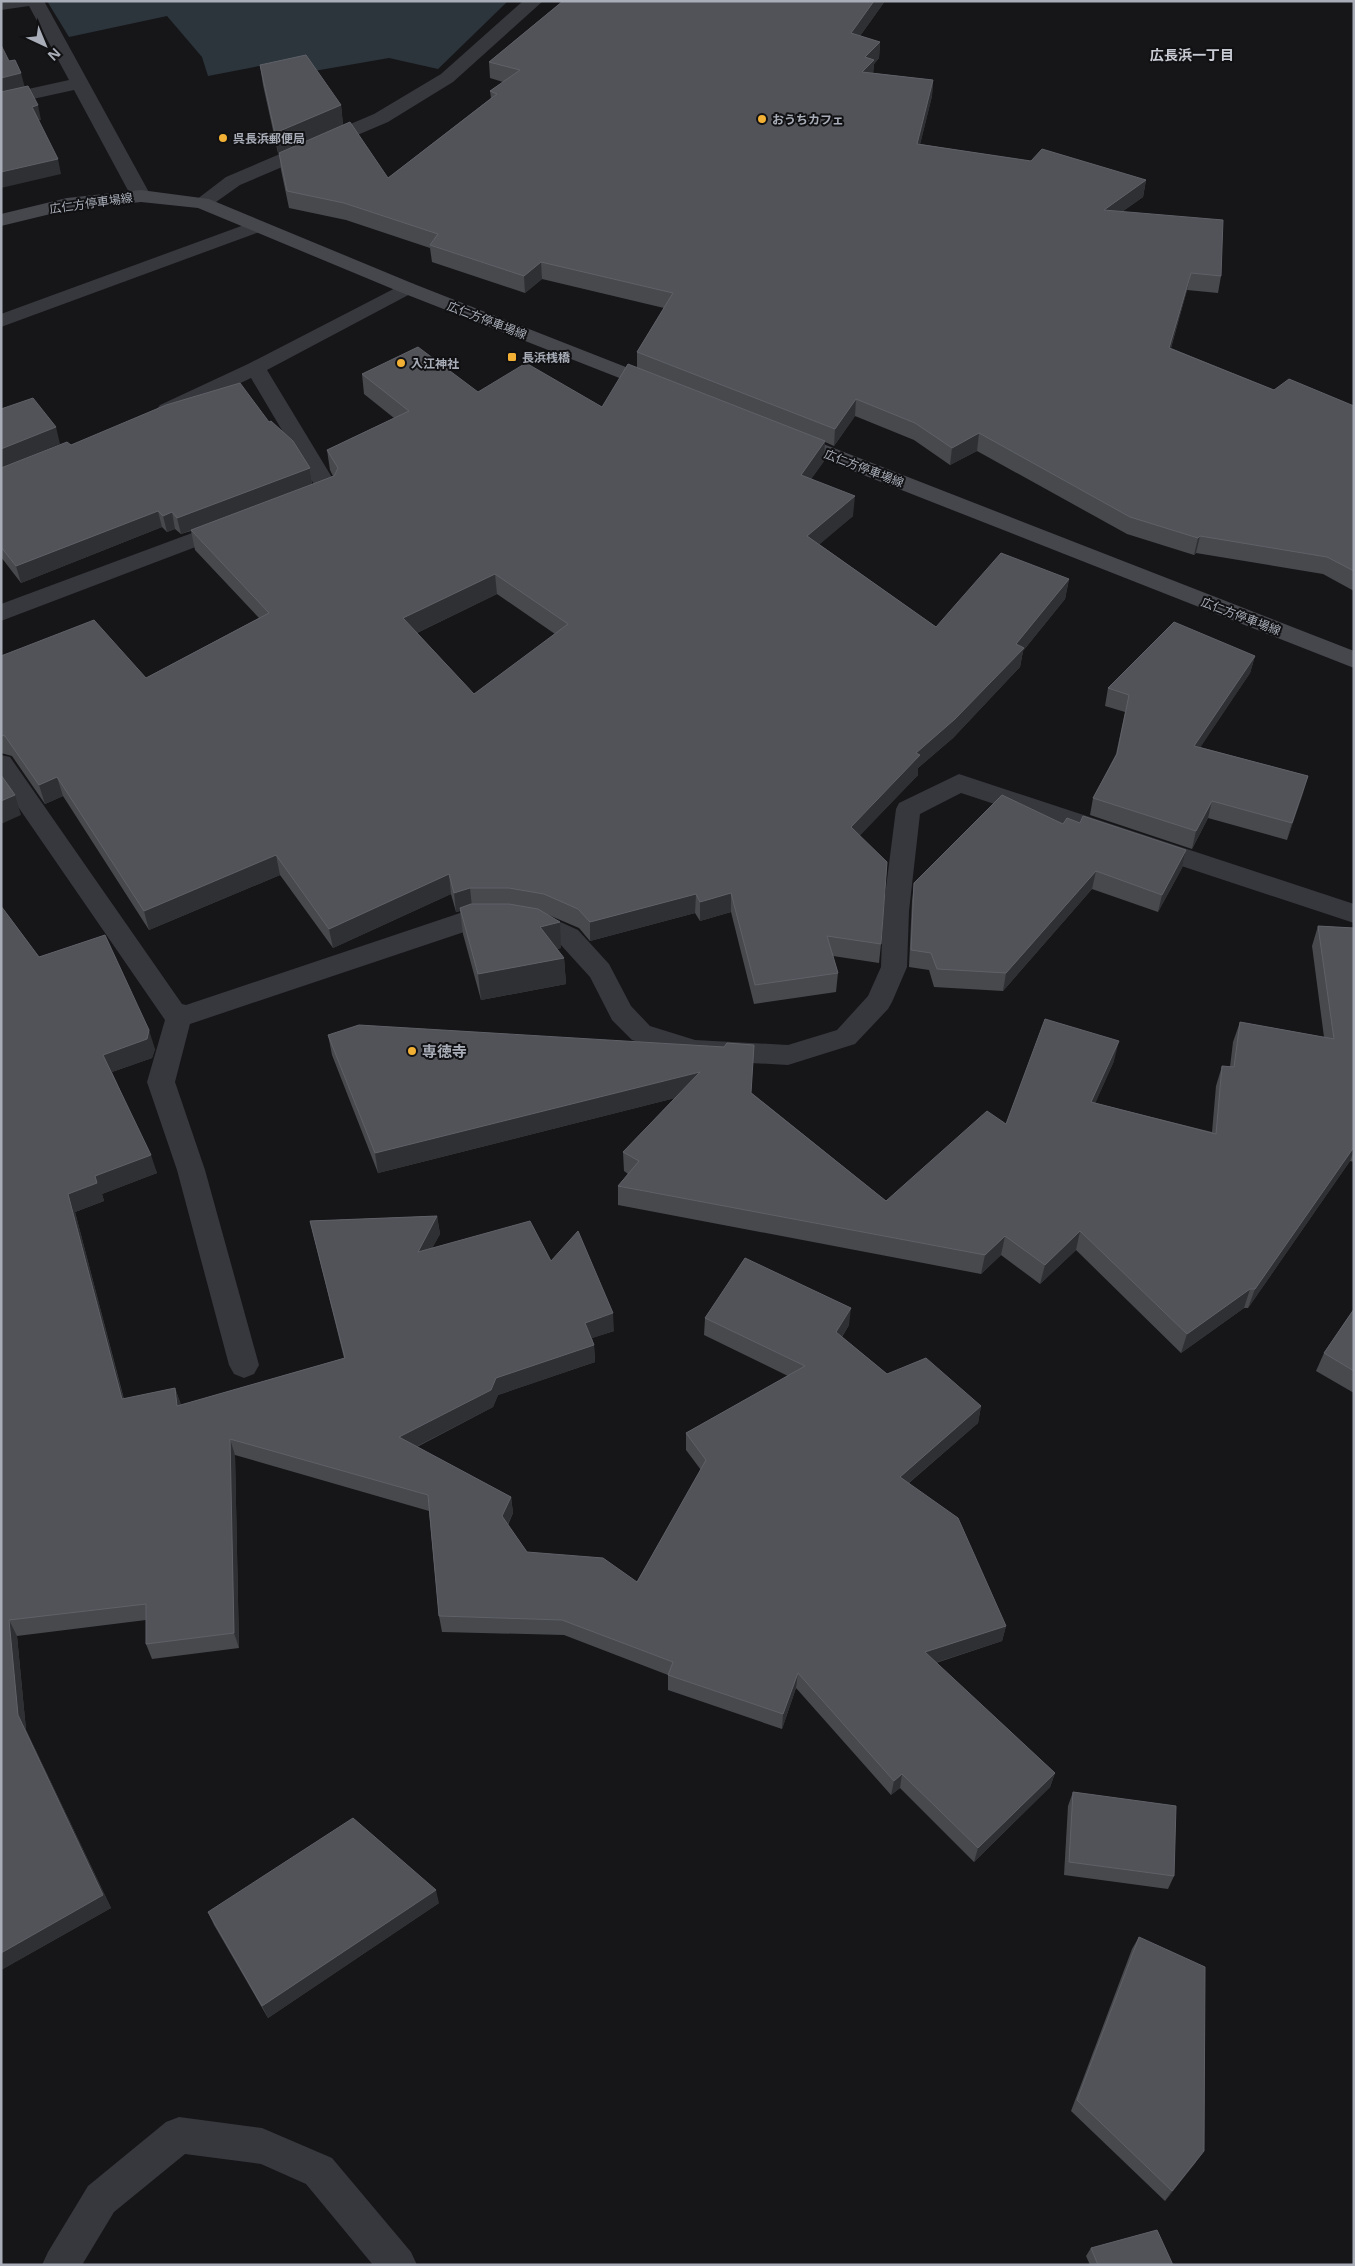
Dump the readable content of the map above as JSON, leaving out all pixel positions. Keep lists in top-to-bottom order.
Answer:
{
  "streets": {
    "main road": ["広仁方停車場線"]
  },
  "districts": ["広長浜一丁目"],
  "places": {
    "other": [
      "おうちカフェ",
      "呉長浜郵便局",
      "入江神社",
      "専徳寺"
    ],
    "transit": ["長浜桟橋"]
  },
  "north": "bottom right"
}
